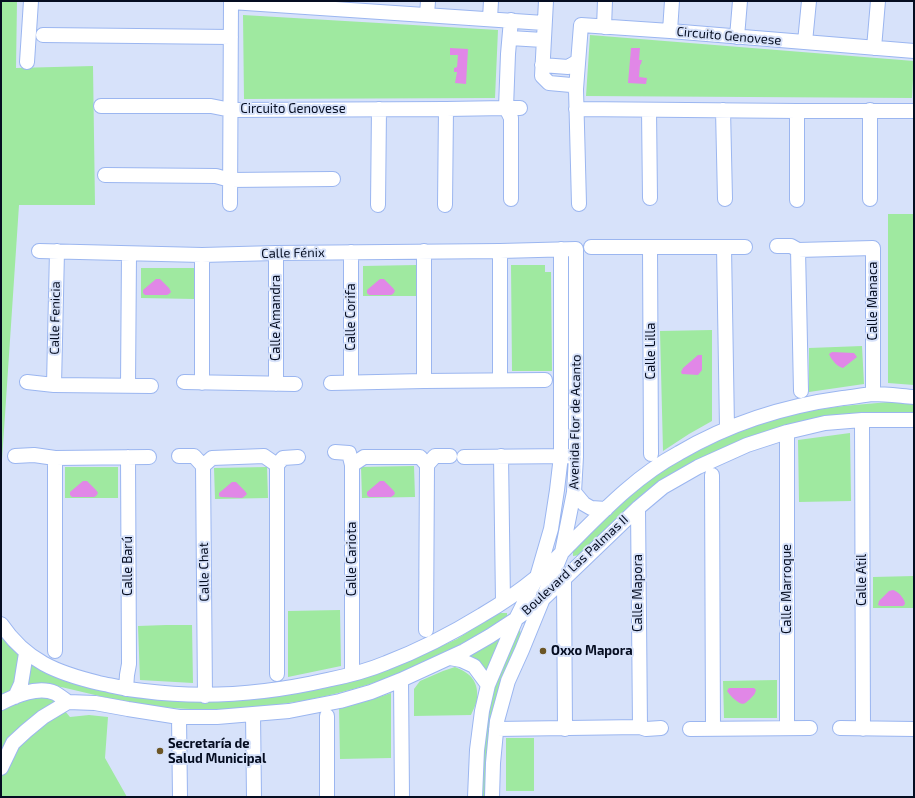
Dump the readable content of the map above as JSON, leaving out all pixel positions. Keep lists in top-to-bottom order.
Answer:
{
  "streets": {
    "street": [
      "Circuito Genovese",
      "Calle Fénix",
      "Calle Manaca",
      "Calle Corifa",
      "Calle Fenicia",
      "Calle Amandra",
      "Calle Lilla",
      "Avenida Flor de Acanto",
      "Calle Cariota",
      "Boulevard Las Palmas II",
      "Calle Barú",
      "Calle Chat",
      "Calle Atil",
      "Calle Marroque",
      "Calle Mapora"
    ]
  },
  "crossings": [
    ["Calle Fénix", "Calle Corifa"],
    ["Calle Fénix", "Calle Fenicia"],
    ["Calle Fénix", "Calle Amandra"],
    ["Calle Fénix", "Avenida Flor de Acanto"],
    ["Calle Manaca", "Boulevard Las Palmas II"],
    ["Avenida Flor de Acanto", "Boulevard Las Palmas II"],
    ["Calle Cariota", "Boulevard Las Palmas II"],
    ["Boulevard Las Palmas II", "Calle Barú"],
    ["Boulevard Las Palmas II", "Calle Chat"],
    ["Boulevard Las Palmas II", "Calle Atil"],
    ["Boulevard Las Palmas II", "Calle Marroque"],
    ["Boulevard Las Palmas II", "Calle Mapora"]
  ],
  "places": ["Oxxo Mapora", "Secretaría de Salud Municipal"]
}
